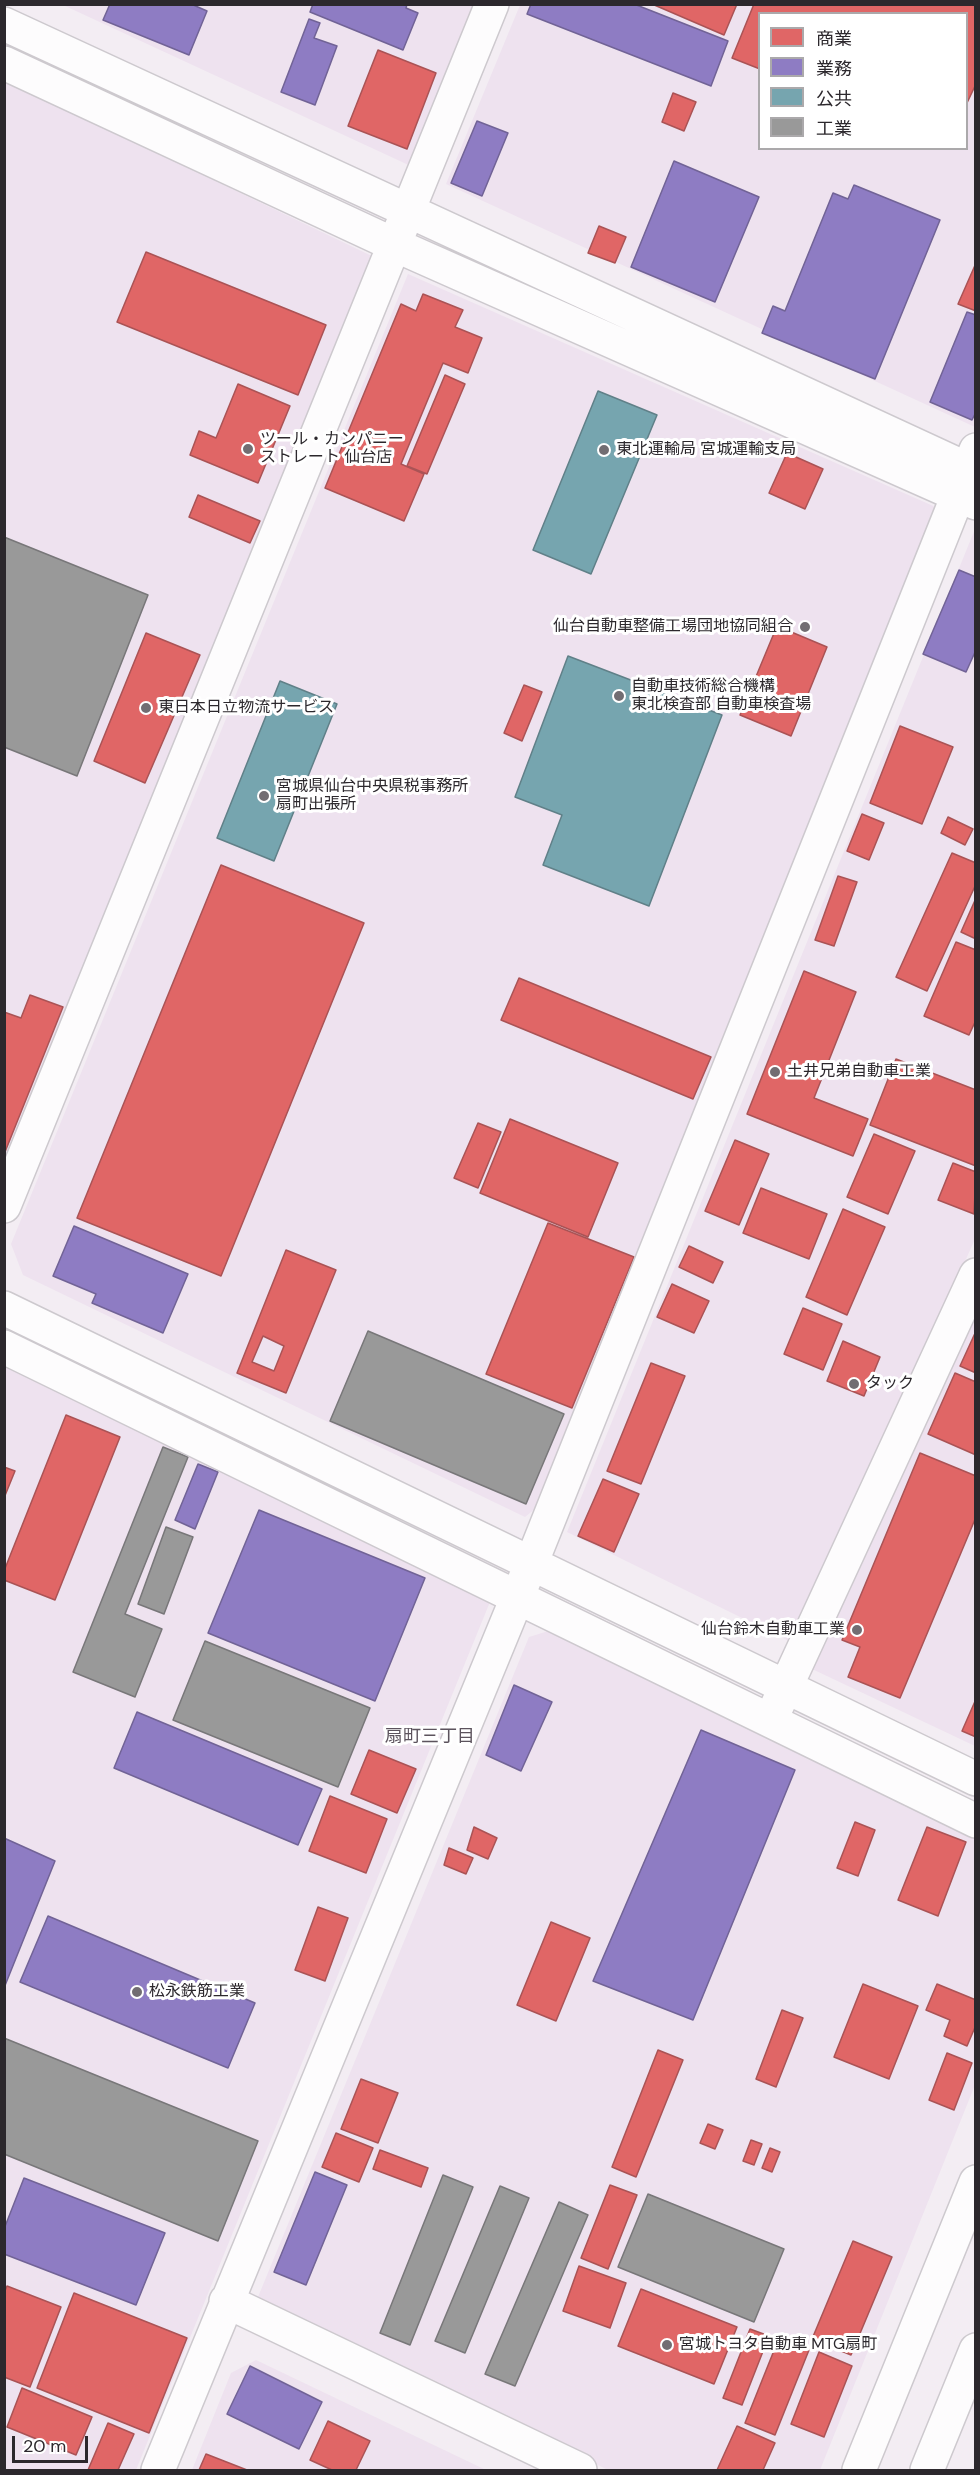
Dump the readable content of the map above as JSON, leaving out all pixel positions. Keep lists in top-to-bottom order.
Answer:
{
  "districts": ["扇町三丁目"],
  "places": [
    "ツール・カンパニー ストレート 仙台店",
    "東北運輸局 宮城運輸支局",
    "仙台自動車整備工場団地協同組合",
    "自動車技術総合機構 東北検査部 自動車検査場",
    "東日本日立物流サービス",
    "宮城県仙台中央県税事務所 扇町出張所",
    "土井兄弟自動車工業",
    "タック",
    "仙台鈴木自動車工業",
    "松永鉄筋工業",
    "宮城トヨタ自動車 MTG扇町"
  ],
  "legend": [
    "商業",
    "業務",
    "公共",
    "工業"
  ],
  "scale_bar": "20 m"
}
